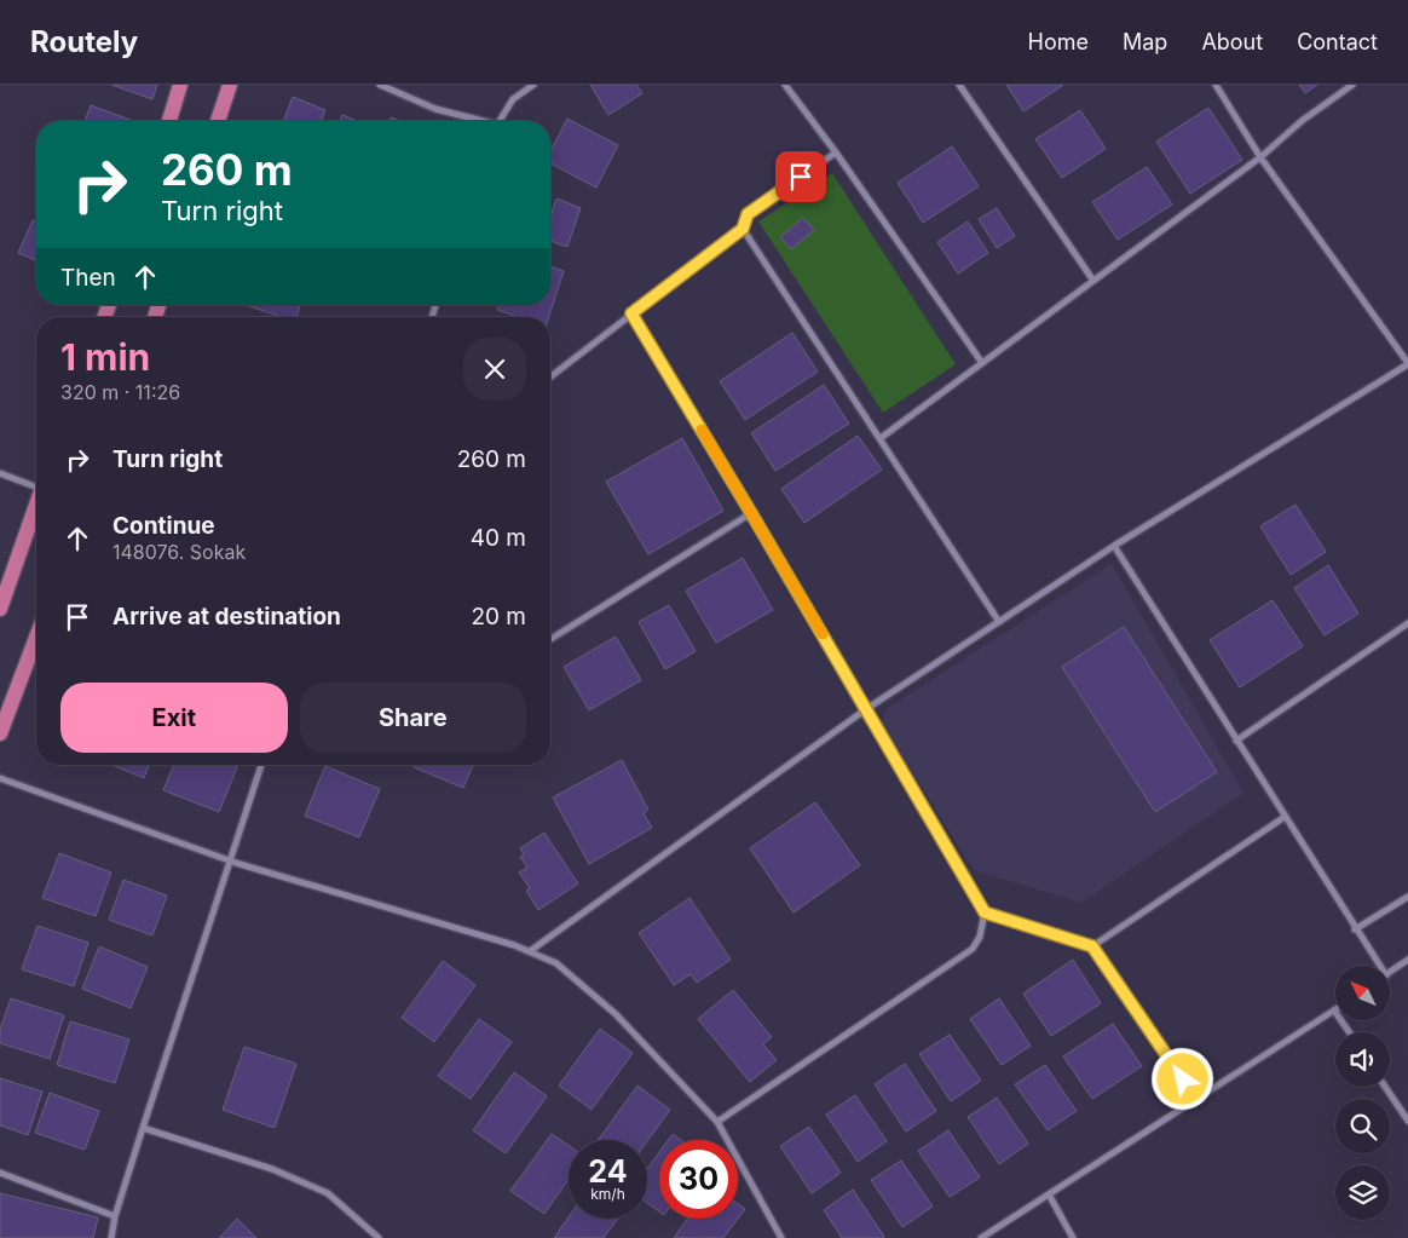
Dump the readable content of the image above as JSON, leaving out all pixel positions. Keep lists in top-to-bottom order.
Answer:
{
  "north": "top left",
  "page": {
    "header": "Routely",
    "nav": [
      "Home",
      "Map",
      "About",
      "Contact"
    ],
    "turn": ["260 m", "Turn right"],
    "then": "Then",
    "heading": ["1 min", "320 m · 11:26"],
    "list": [
      {
        "name": "Turn right",
        "value": "260 m"
      },
      {
        "name": "Continue",
        "note": "148076. Sokak",
        "value": "40 m"
      },
      {
        "name": "Arrive at destination",
        "value": "20 m"
      }
    ],
    "buttons": ["Exit", "Share"],
    "speed": "24 km/h",
    "limit": "30"
  }
}
